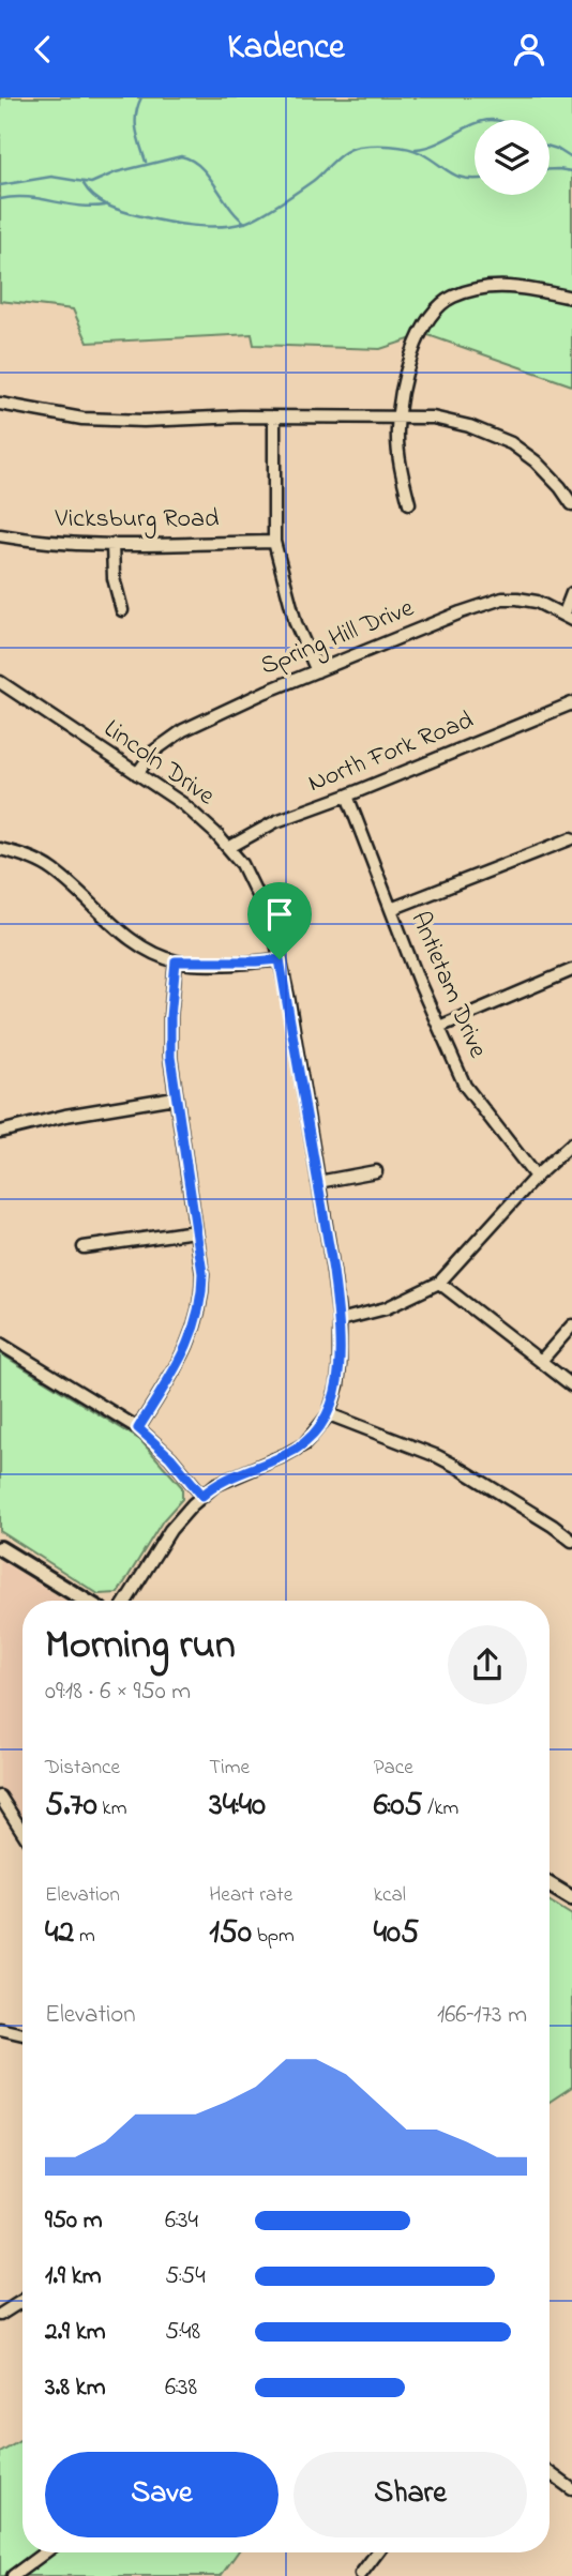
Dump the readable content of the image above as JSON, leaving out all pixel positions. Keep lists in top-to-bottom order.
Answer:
{
  "streets": {
    "street": [
      "Vicksburg Road",
      "Spring Hill Drive",
      "North Fork Road",
      "Lincoln Drive",
      "Antietam Drive"
    ]
  },
  "crossings": [
    ["Spring Hill Drive", "Lincoln Drive"],
    ["North Fork Road", "Lincoln Drive"],
    ["North Fork Road", "Antietam Drive"]
  ],
  "page": {
    "header": "Kadence",
    "heading": ["Morning run", "09:18 · 6 × 950 m"],
    "stats": [
      ["Distance", "5.70 km"],
      ["Time", "34:40"],
      ["Pace", "6:05 /km"],
      ["Elevation", "42 m"],
      ["Heart rate", "150 bpm"],
      ["kcal", "405"]
    ],
    "chart": ["Elevation", "166–173 m"],
    "list": [
      {
        "name": "950 m",
        "note": "6:34"
      },
      {
        "name": "1.9 km",
        "note": "5:54"
      },
      {
        "name": "2.9 km",
        "note": "5:48"
      },
      {
        "name": "3.8 km",
        "note": "6:38"
      }
    ],
    "buttons": ["Save", "Share"]
  }
}
